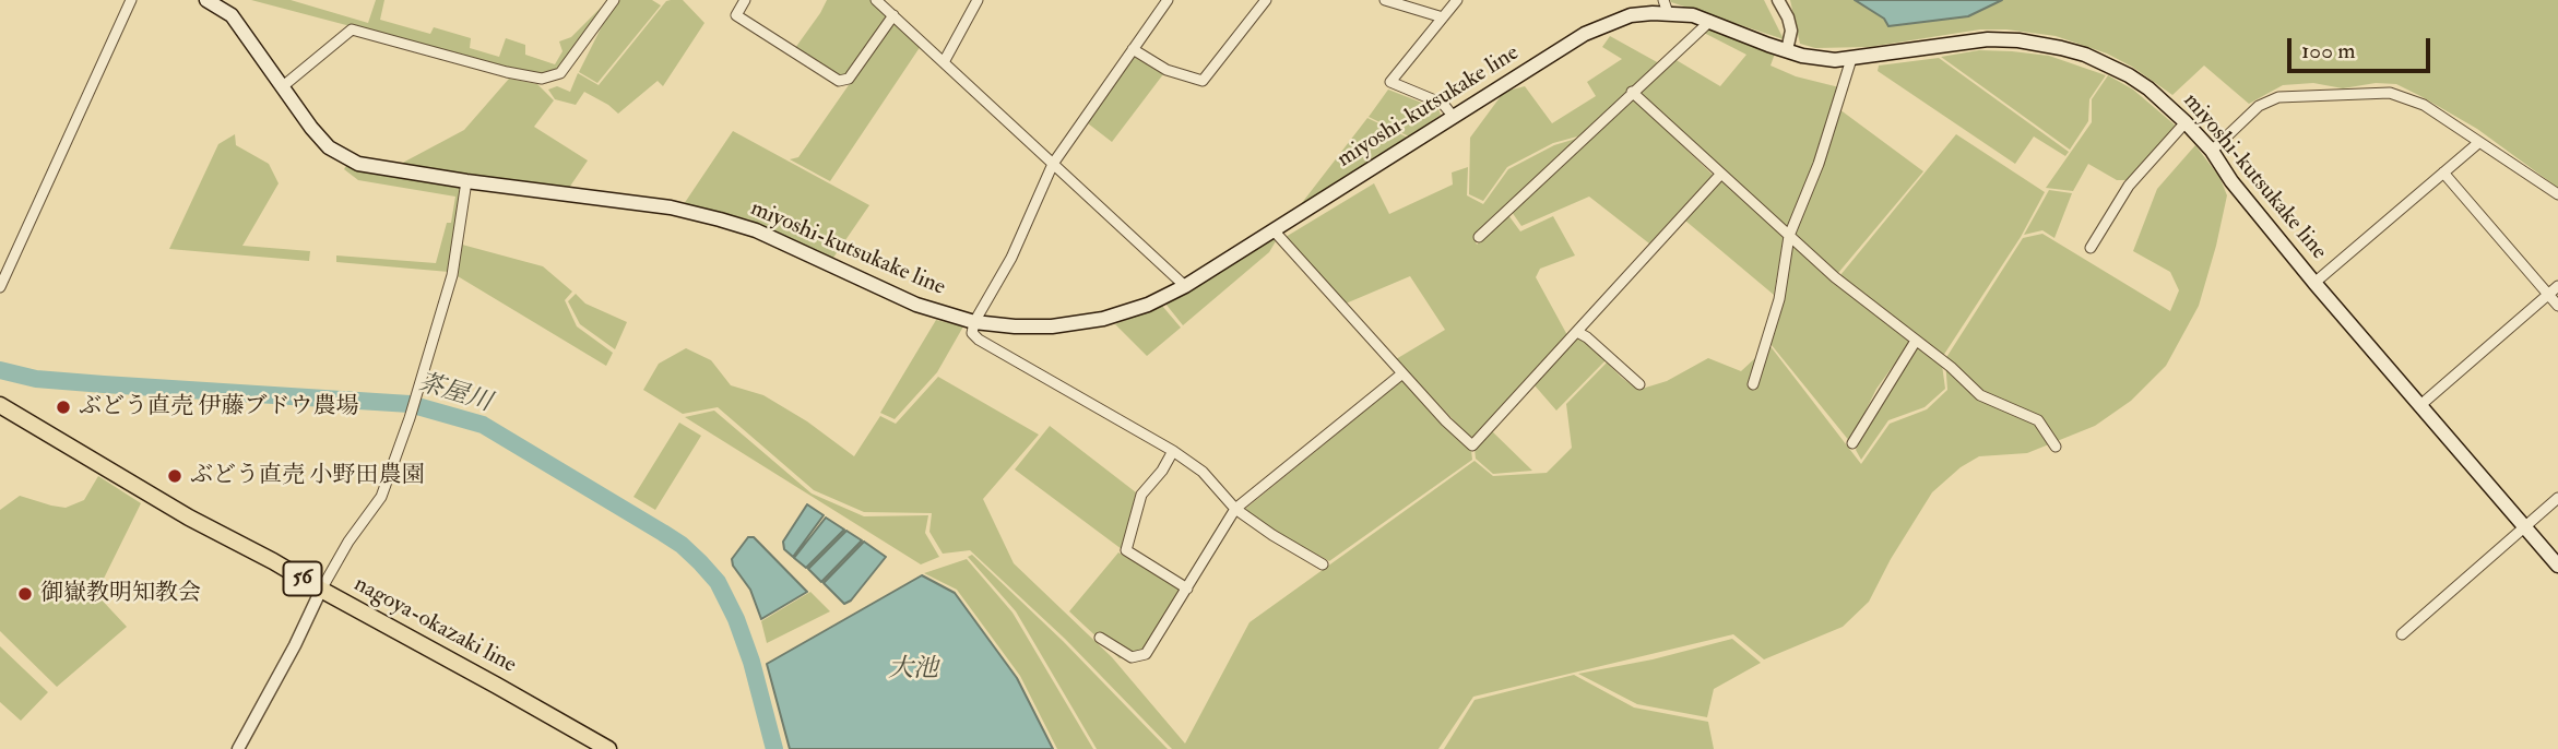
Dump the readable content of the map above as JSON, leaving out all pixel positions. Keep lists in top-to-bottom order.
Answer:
{
  "streets": {
    "main road": ["miyoshi-kutsukake line", "56", "nagoya-okazaki line"]
  },
  "water": ["茶屋川", "大池"],
  "places": ["ぶどう直売 伊藤ブドウ農場", "ぶどう直売 小野田農園", "御嶽教明知教会"],
  "scale_bar": "100 m"
}
